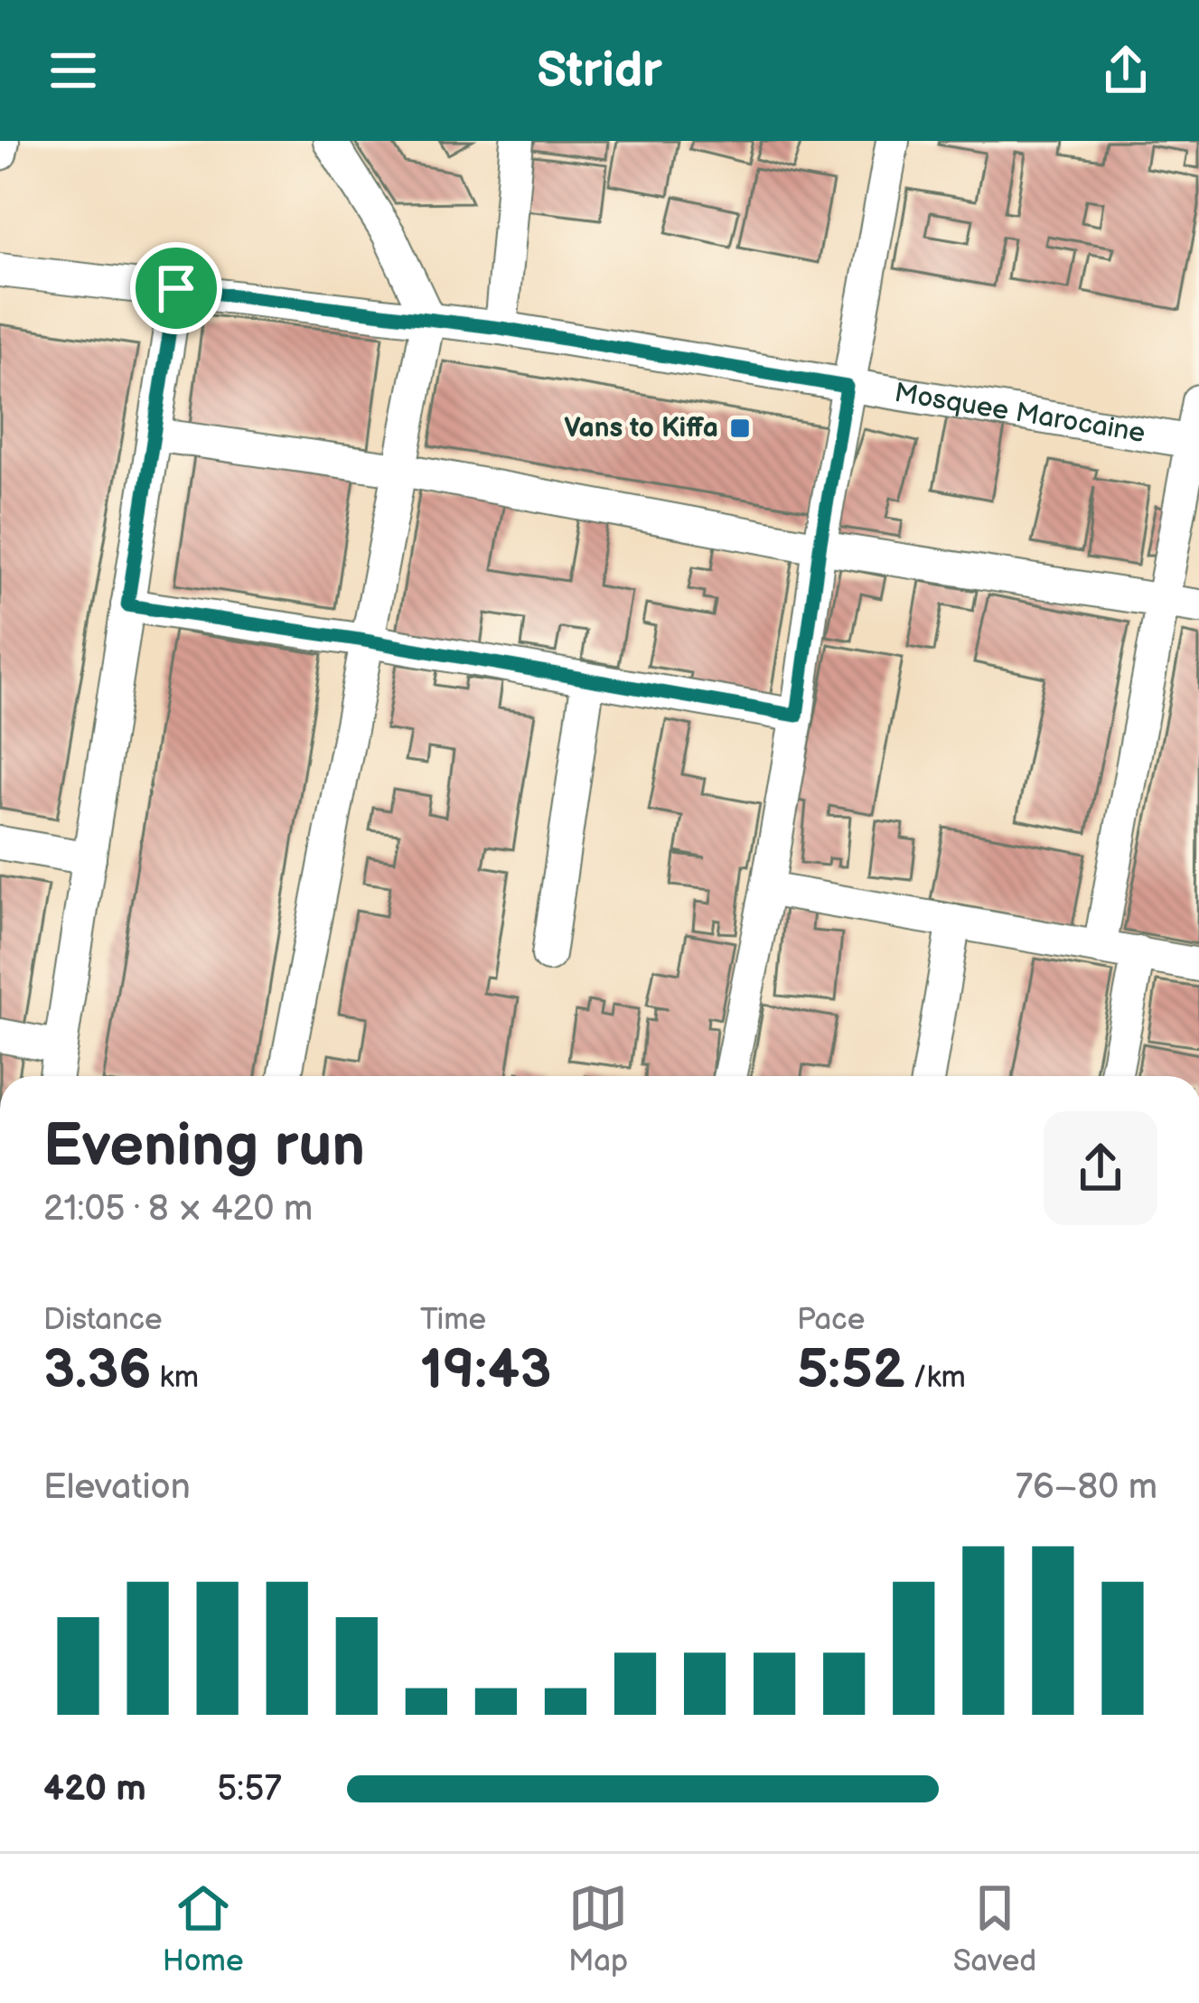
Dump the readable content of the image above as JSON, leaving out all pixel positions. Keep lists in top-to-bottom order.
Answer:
{
  "streets": {
    "street": ["Mosquee Marocaine"]
  },
  "places": {
    "transit": ["Vans to Kiffa"]
  },
  "page": {
    "header": "Stridr",
    "heading": ["Evening run", "21:05 · 8 × 420 m"],
    "stats": [
      ["Distance", "3.36 km"],
      ["Time", "19:43"],
      ["Pace", "5:52 /km"]
    ],
    "chart": ["Elevation", "76–80 m"],
    "list": [
      {
        "name": "420 m",
        "note": "5:57"
      }
    ],
    "tabs": ["Home", "Map", "Saved"]
  }
}
